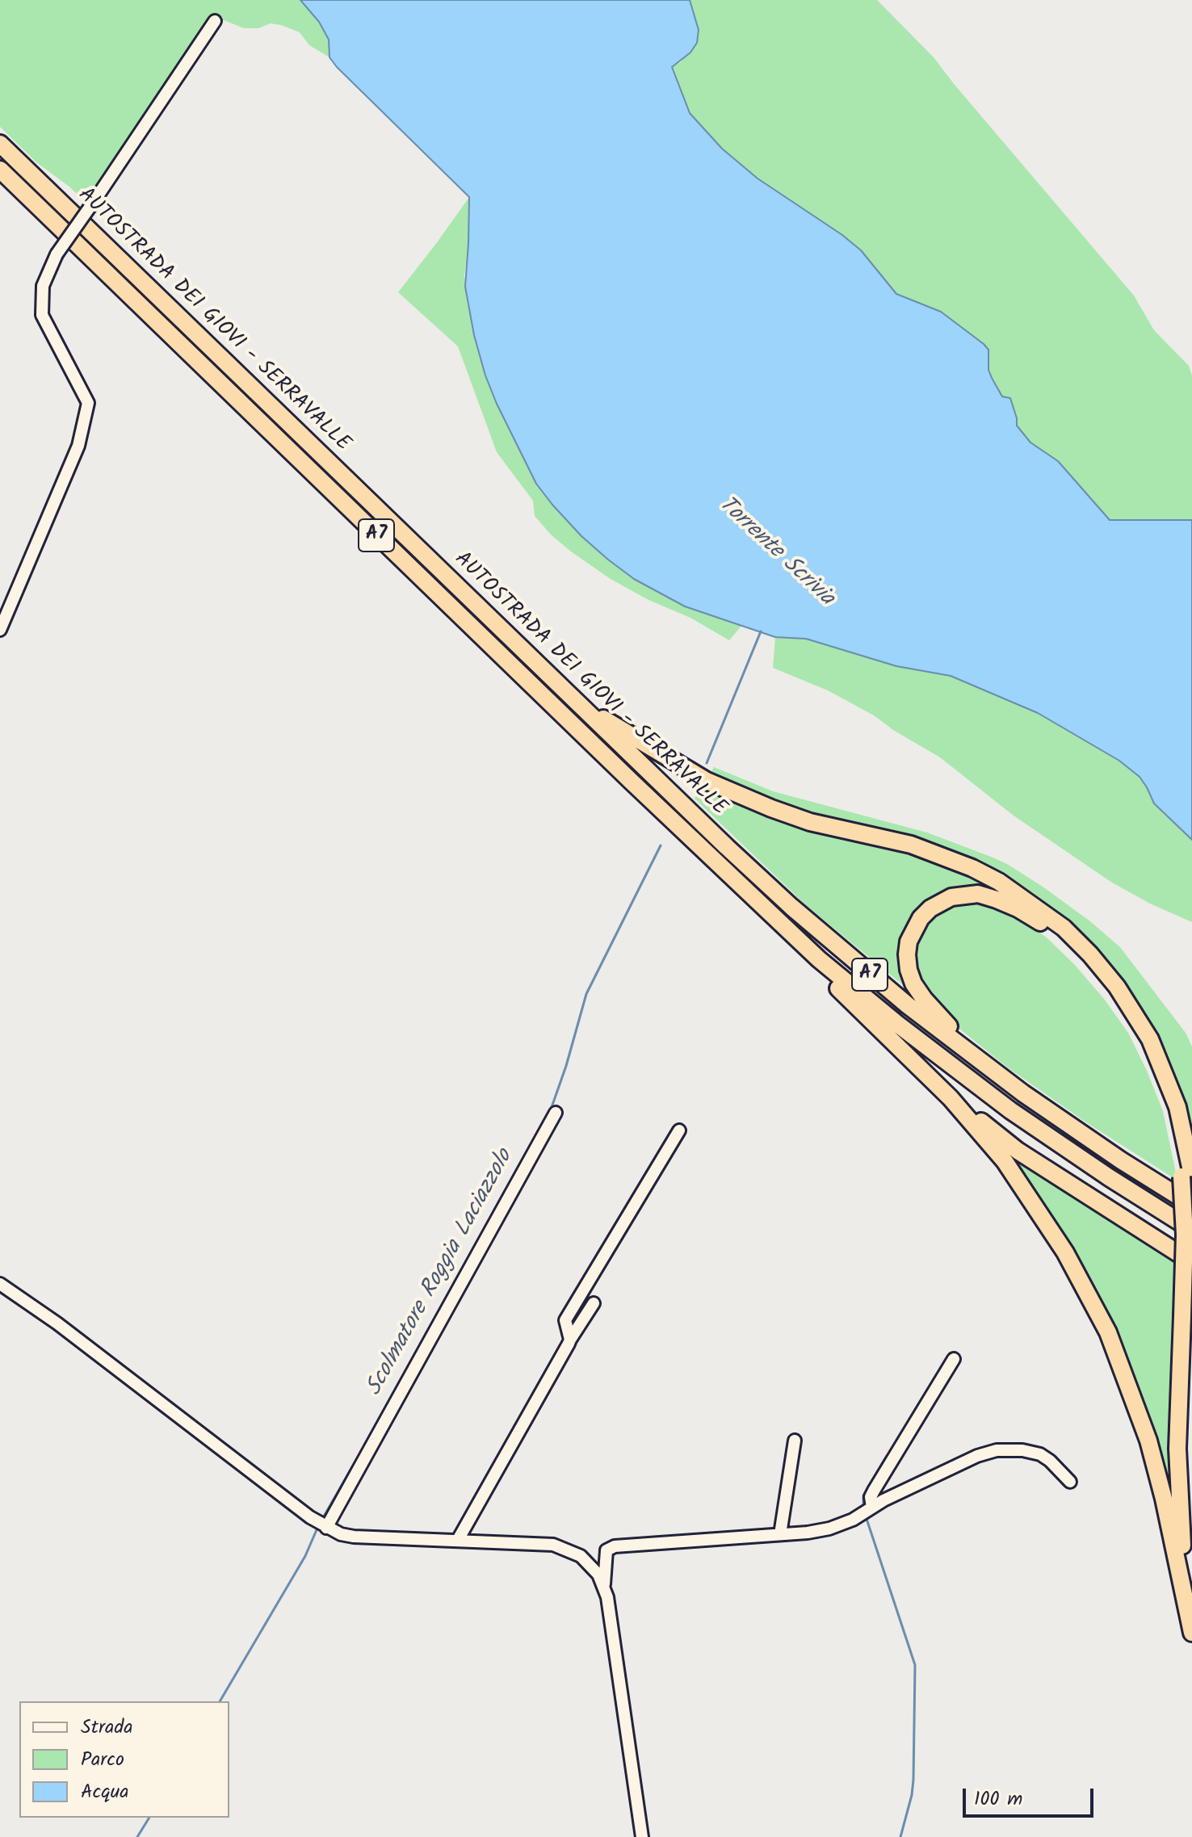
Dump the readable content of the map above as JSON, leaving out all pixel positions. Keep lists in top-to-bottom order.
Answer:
{
  "streets": {
    "highway": ["AUTOSTRADA DEI GIOVI - SERRAVALLE", "A7"]
  },
  "water": ["Torrente Scrivia", "Scolmatore Roggia Laciazzolo"],
  "legend": ["Strada", "Parco", "Acqua"],
  "scale_bar": "100 m"
}
